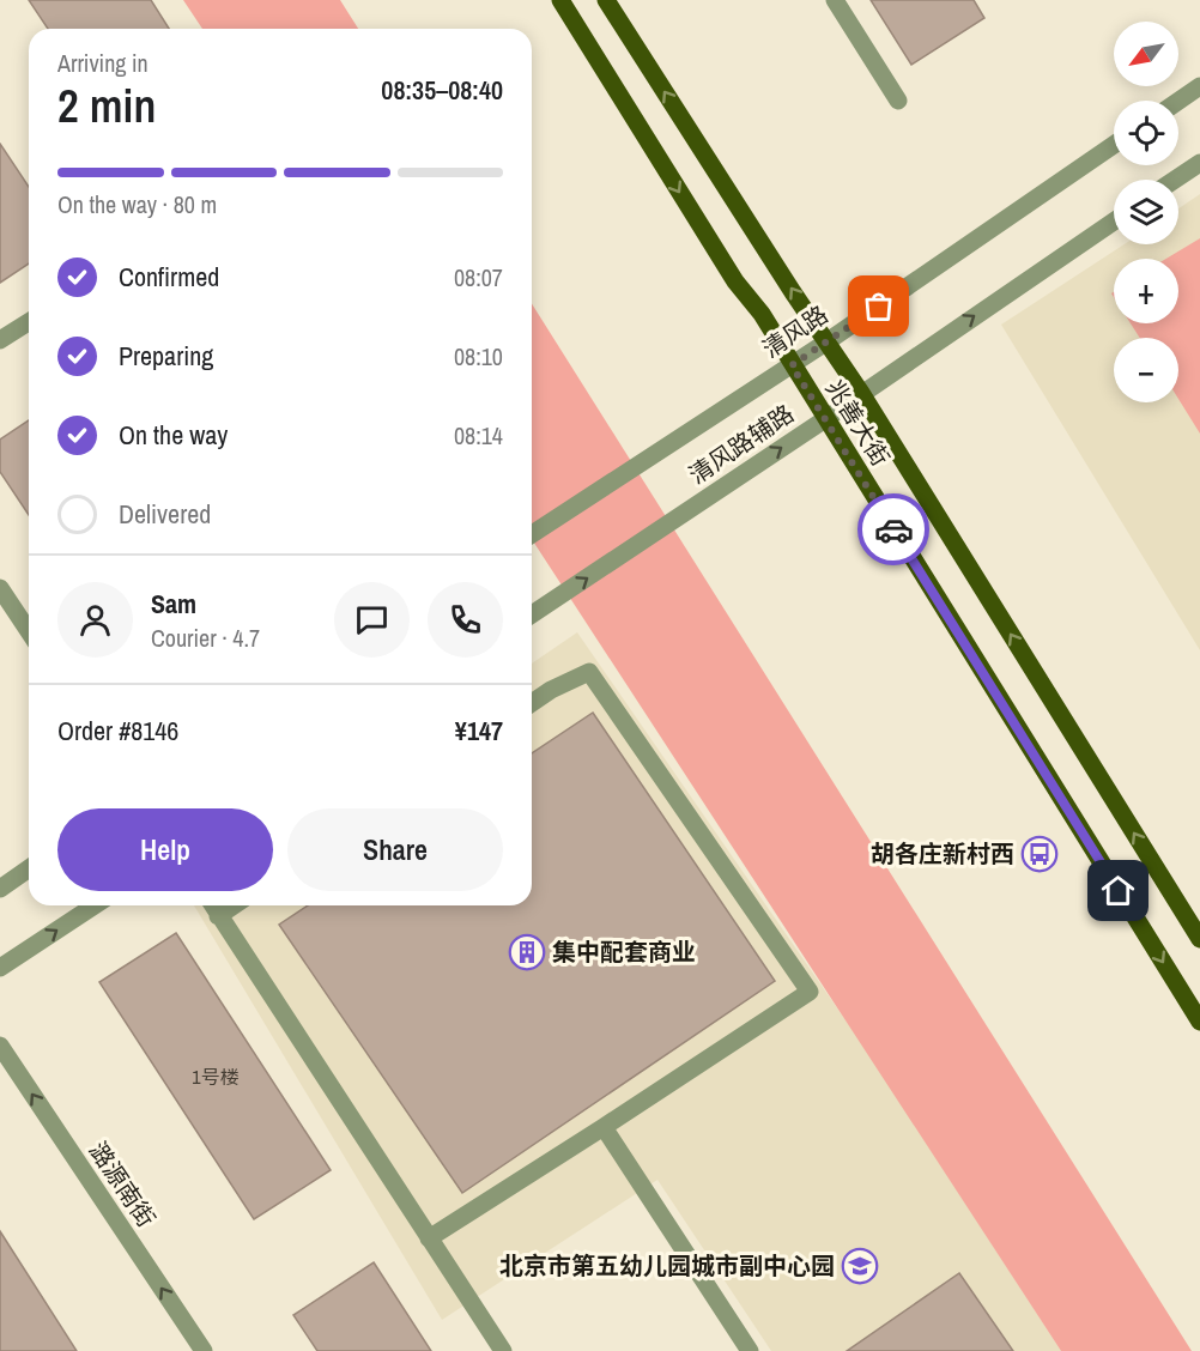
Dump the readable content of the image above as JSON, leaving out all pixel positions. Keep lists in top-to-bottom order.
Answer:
{
  "streets": {
    "main road": ["兆善大街"],
    "street": ["清风路", "清风路辅路", "潞源南街"]
  },
  "crossings": [
    ["清风路", "兆善大街"],
    ["兆善大街", "清风路辅路"]
  ],
  "one_way": ["清风路辅路", "潞源南街"],
  "places": {
    "bus stop": ["胡各庄新村西"],
    "building": ["集中配套商业"],
    "school or university": ["北京市第五幼儿园城市副中心园"]
  },
  "house_numbers": ["1号楼"],
  "north": "bottom left",
  "page": {
    "map_buttons": ["+", "−"],
    "heading": ["2 min", "Arriving in", "08:35–08:40"],
    "panel": [
      "Sam",
      "Courier · 4.7",
      "Order #8146",
      "¥147"
    ],
    "bar": "On the way · 80 m",
    "list": [
      ["Confirmed", "08:07"],
      ["Preparing", "08:10"],
      ["On the way", "08:14"],
      "Delivered"
    ],
    "buttons": ["Help", "Share"]
  }
}
